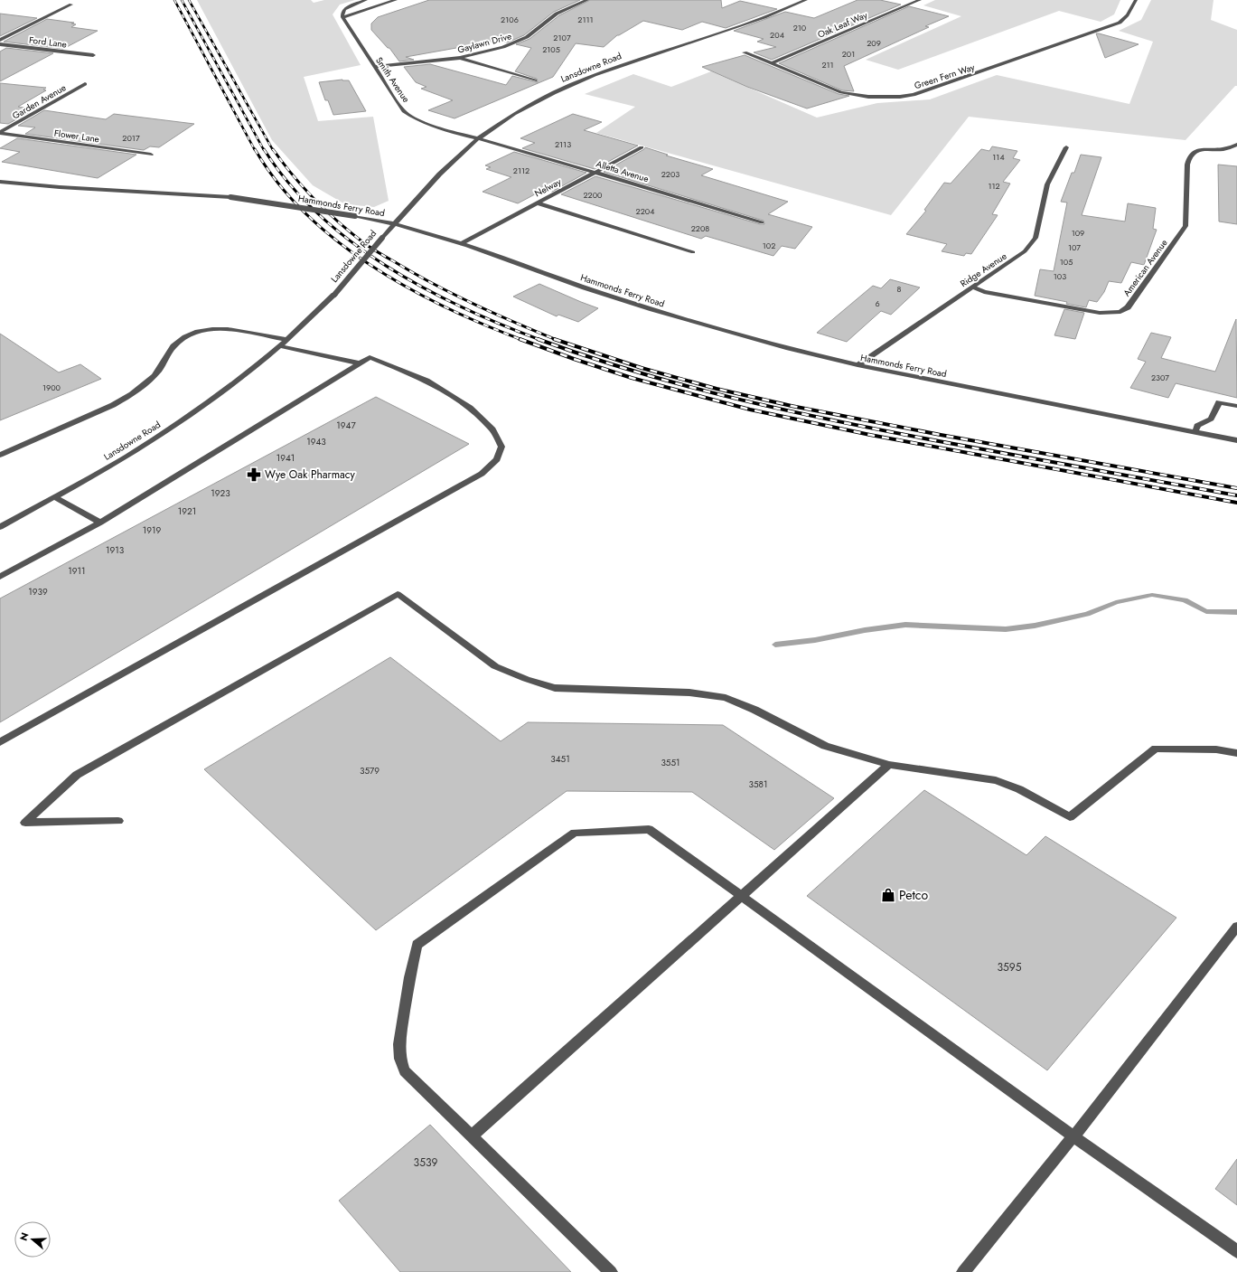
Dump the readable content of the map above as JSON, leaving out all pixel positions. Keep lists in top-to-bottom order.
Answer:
{
  "streets": {
    "street": [
      "Oak Leaf Way",
      "Ford Lane",
      "Gaylawn Drive",
      "Lansdowne Road",
      "Green Fern Way",
      "Smith Avenue",
      "Garden Avenue",
      "Flower Lane",
      "Alletta Avenue",
      "Nelway",
      "Hammonds Ferry Road",
      "American Avenue",
      "Ridge Avenue"
    ]
  },
  "crossings": [
    ["Oak Leaf Way", "Green Fern Way"],
    ["Gaylawn Drive", "Smith Avenue"],
    ["Lansdowne Road", "Smith Avenue"],
    ["Lansdowne Road", "Alletta Avenue"],
    ["Lansdowne Road", "Hammonds Ferry Road"],
    ["Smith Avenue", "Alletta Avenue"],
    ["Garden Avenue", "Flower Lane"],
    ["Alletta Avenue", "Nelway"],
    ["Nelway", "Hammonds Ferry Road"],
    ["Hammonds Ferry Road", "Ridge Avenue"],
    ["American Avenue", "Ridge Avenue"]
  ],
  "places": {
    "pharmacy": ["Wye Oak Pharmacy"],
    "shop": ["Petco"]
  },
  "house_numbers": [
    "2106",
    "2111",
    "210",
    "204",
    "2107",
    "209",
    "2105",
    "201",
    "211",
    "2017",
    "2113",
    "114",
    "2112",
    "2203",
    "112",
    "2200",
    "2204",
    "2208",
    "109",
    "102",
    "107",
    "105",
    "103",
    "8",
    "6",
    "2307",
    "1900",
    "1947",
    "1943",
    "1941",
    "1923",
    "1921",
    "1919",
    "1913",
    "1911",
    "1939",
    "3451",
    "3551",
    "3579",
    "3581",
    "3595",
    "3539"
  ],
  "north": "left"
}
